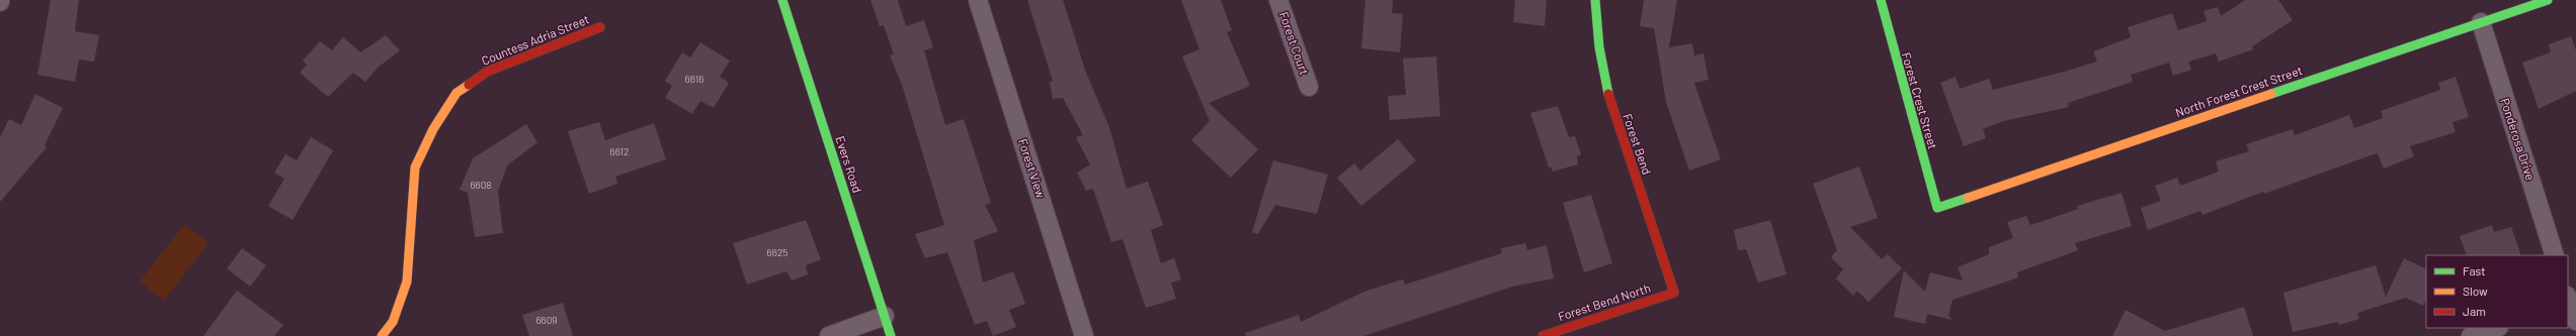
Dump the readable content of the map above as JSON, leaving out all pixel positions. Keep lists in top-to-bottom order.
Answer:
{
  "streets": {
    "street": [
      "Countess Adria Street",
      "Forest Court",
      "North Forest Crest Street",
      "Forest Crest Street",
      "Ponderosa Drive",
      "Forest Bend",
      "Evers Road",
      "Forest View",
      "Forest Bend North"
    ]
  },
  "crossings": [
    ["North Forest Crest Street", "Forest Crest Street"],
    ["North Forest Crest Street", "Ponderosa Drive"],
    ["Forest Bend", "Forest Bend North"]
  ],
  "house_numbers": [
    "6616",
    "6612",
    "6608",
    "6625",
    "6609"
  ],
  "legend": ["Fast", "Slow", "Jam"]
}
